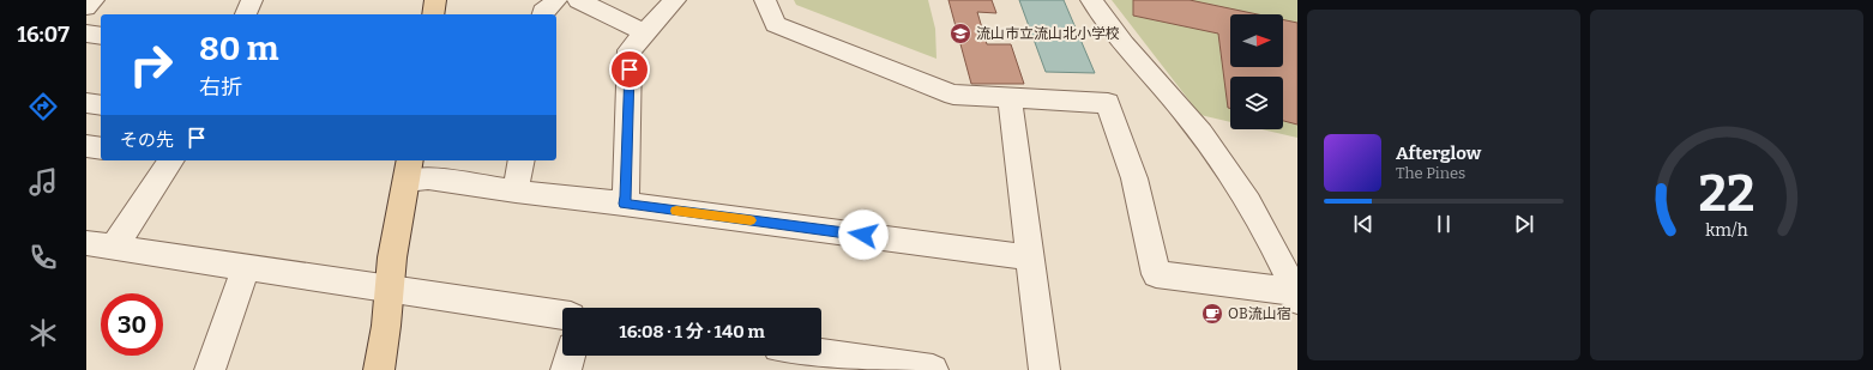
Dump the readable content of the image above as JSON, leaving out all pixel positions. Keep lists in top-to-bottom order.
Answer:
{
  "places": {
    "school or university": ["流山市立流山北小学校"],
    "cafe": ["OB流山宿"]
  },
  "north": "right",
  "page": {
    "tabs": "16:07",
    "turn": ["80 m", "右折"],
    "then": "その先",
    "song": ["Afterglow", "The Pines"],
    "limit": "30",
    "trip": "16:08 · 1 分 · 140 m",
    "gauge": ["22", "km/h"]
  }
}
